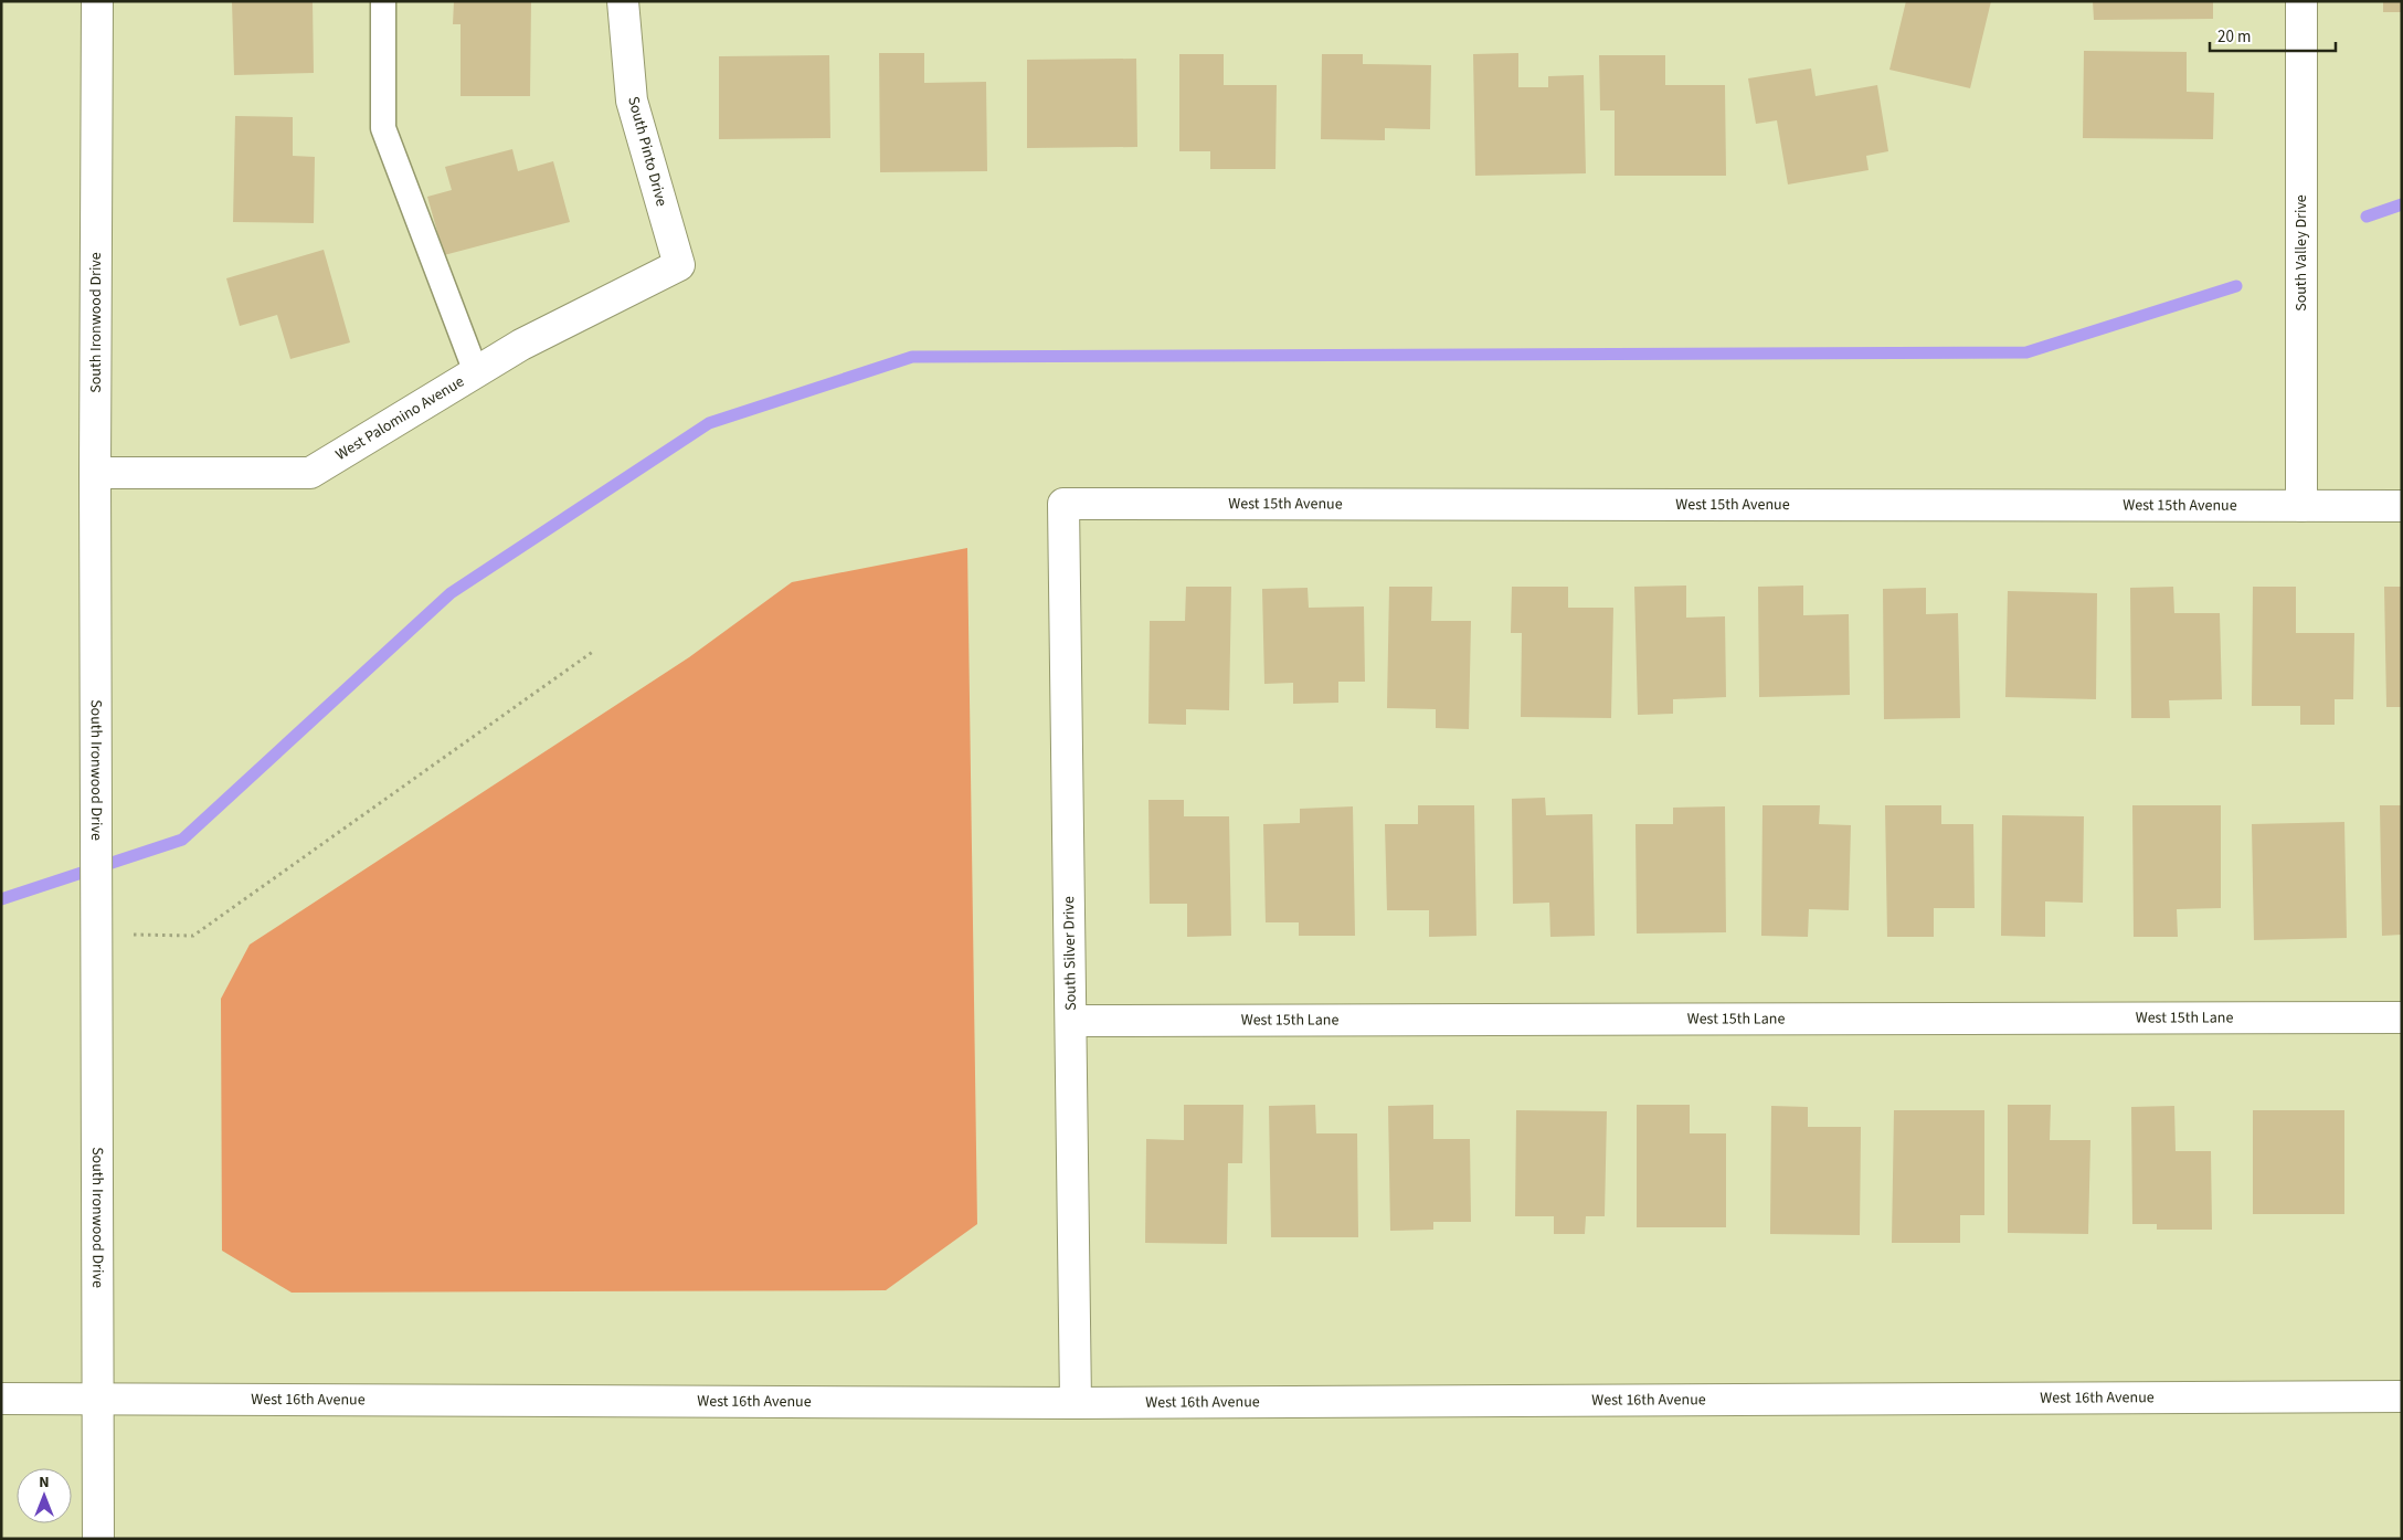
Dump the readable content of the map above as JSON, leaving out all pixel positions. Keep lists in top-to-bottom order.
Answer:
{
  "streets": {
    "street": [
      "South Pinto Drive",
      "South Valley Drive",
      "South Ironwood Drive",
      "West Palomino Avenue",
      "West 15th Avenue",
      "South Silver Drive",
      "West 15th Lane",
      "West 16th Avenue"
    ]
  },
  "crossings": [
    ["South Pinto Drive", "West Palomino Avenue"],
    ["South Valley Drive", "West 15th Avenue"],
    ["South Ironwood Drive", "West Palomino Avenue"],
    ["South Ironwood Drive", "West 16th Avenue"],
    ["West 15th Avenue", "South Silver Drive"],
    ["South Silver Drive", "West 15th Lane"],
    ["South Silver Drive", "West 16th Avenue"]
  ],
  "scale_bar": "20 m",
  "north": "top"
}
